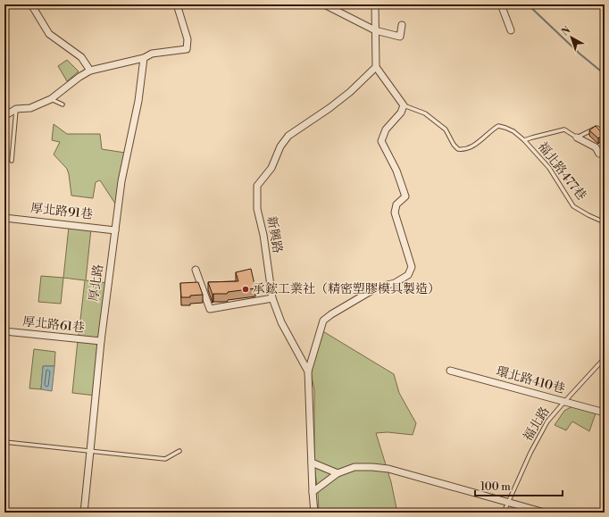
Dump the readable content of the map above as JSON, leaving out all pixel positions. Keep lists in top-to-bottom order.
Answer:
{
  "streets": {
    "street": [
      "厚北路91巷",
      "新興路",
      "厚北路",
      "厚北路61巷",
      "環北路410巷"
    ],
    "lane": ["福北路477巷", "福北路"]
  },
  "crossings": [
    ["厚北路91巷", "厚北路"],
    ["厚北路", "厚北路61巷"],
    ["環北路410巷", "福北路"]
  ],
  "places": ["承鋐工業社（精密塑膠模具製造）"],
  "scale_bar": "100 m",
  "north": "top left"
}
